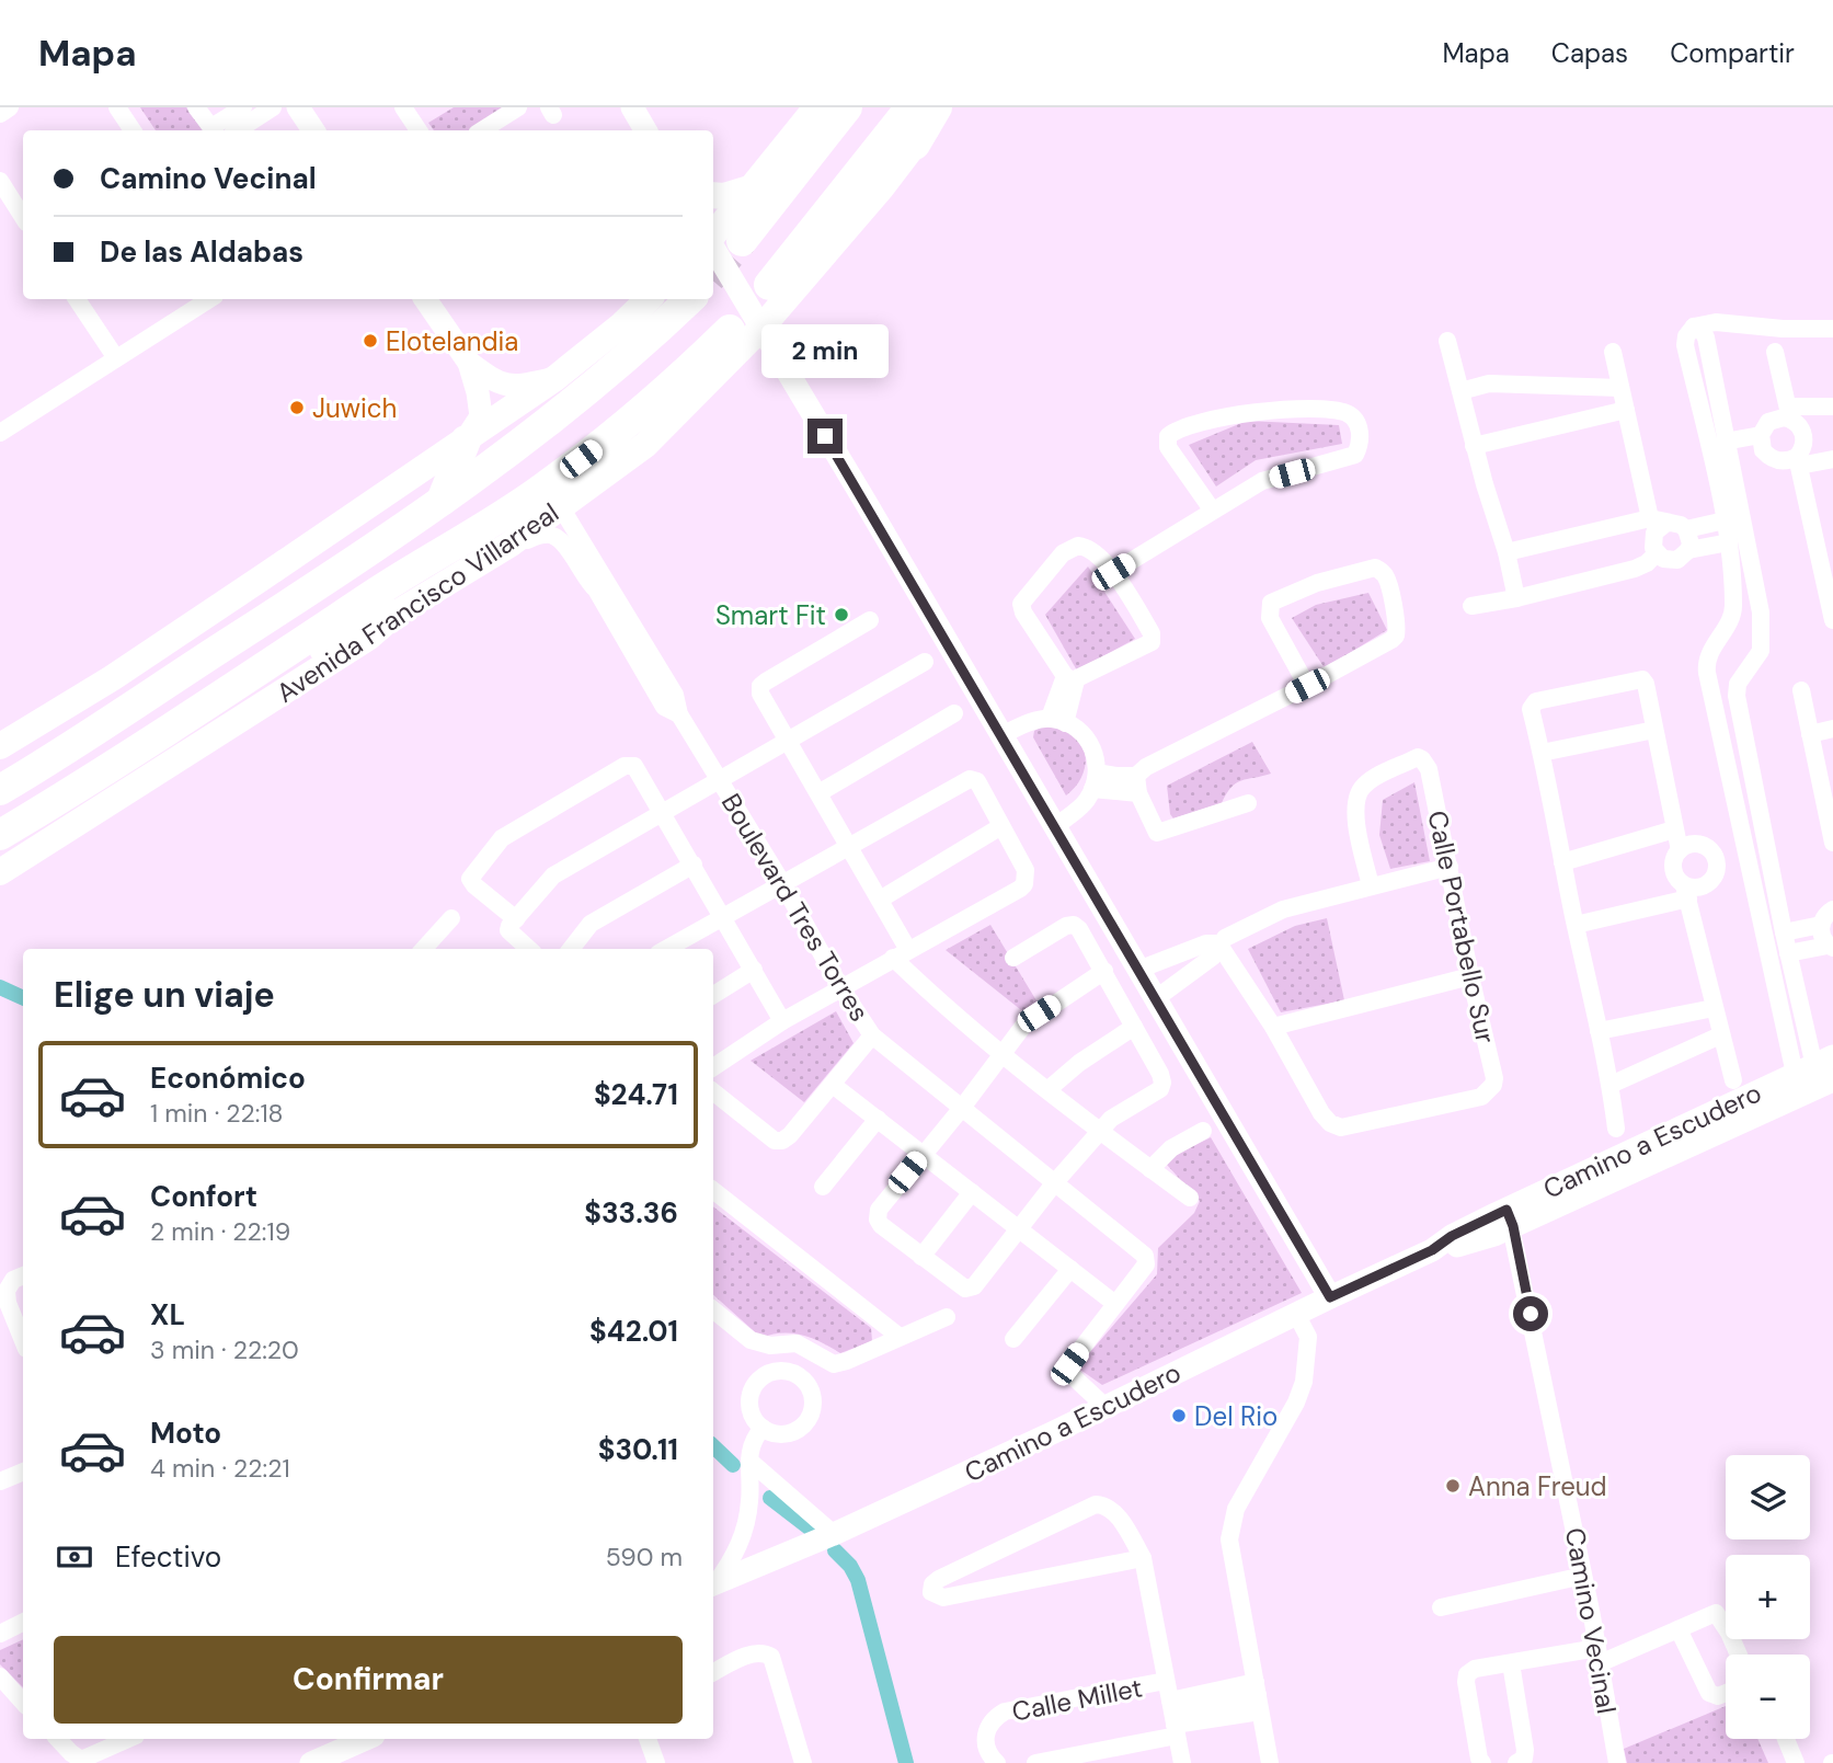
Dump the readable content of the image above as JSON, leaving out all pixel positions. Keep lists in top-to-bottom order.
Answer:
{
  "streets": {
    "highway": ["Avenida Francisco Villarreal"],
    "street": [
      "Boulevard Tres Torres",
      "Calle Portabello Sur",
      "Camino a Escudero",
      "Camino Vecinal",
      "Calle Millet"
    ]
  },
  "crossings": [
    ["Avenida Francisco Villarreal", "Boulevard Tres Torres"],
    ["Camino a Escudero", "Camino Vecinal"]
  ],
  "places": [
    "Elotelandia",
    "Juwich",
    "Smart Fit",
    "Del Rio",
    "Anna Freud"
  ],
  "page": {
    "header": "Mapa",
    "nav": ["Mapa", "Capas", "Compartir"],
    "banner": ["Camino Vecinal", "De las Aldabas"],
    "bubble": "2 min",
    "heading": "Elige un viaje",
    "list": [
      {
        "name": "Económico",
        "note": "1 min · 22:18",
        "value": "$24.71"
      },
      {
        "name": "Confort",
        "note": "2 min · 22:19",
        "value": "$33.36"
      },
      {
        "name": "XL",
        "note": "3 min · 22:20",
        "value": "$42.01"
      },
      {
        "name": "Moto",
        "note": "4 min · 22:21",
        "value": "$30.11"
      }
    ],
    "map_buttons": ["+", "−"],
    "pay": ["Efectivo", "590 m"],
    "buttons": "Confirmar"
  }
}
